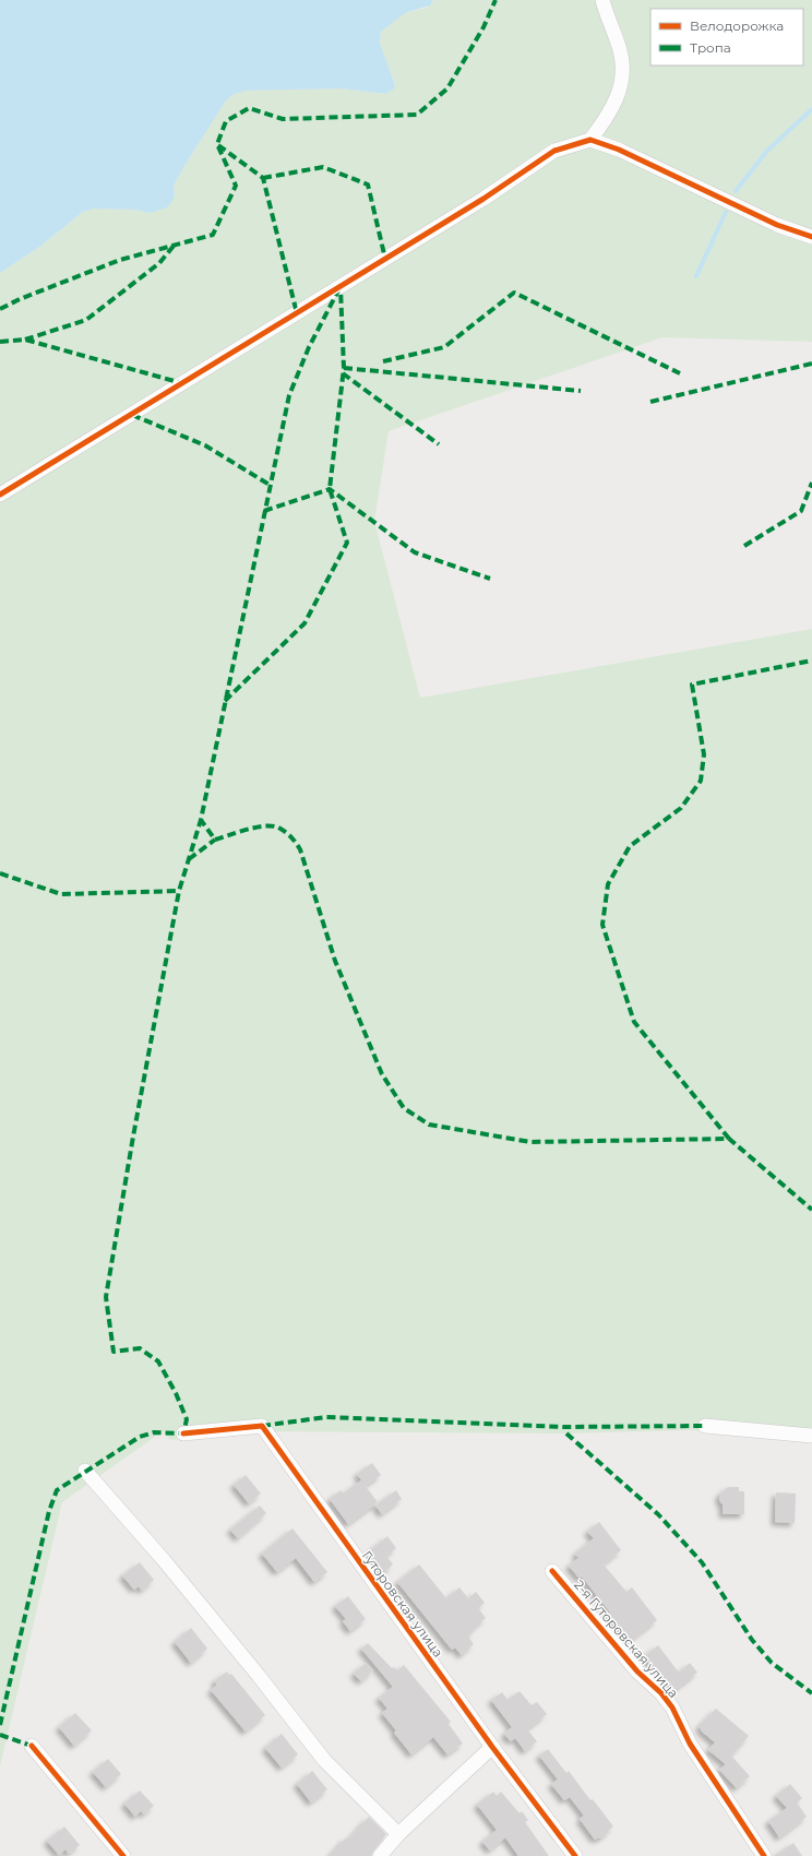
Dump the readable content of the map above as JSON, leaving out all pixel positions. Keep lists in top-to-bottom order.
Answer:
{
  "streets": {
    "street": ["Гуторовская улица", "2-я Гуторовская улица"]
  },
  "legend": ["Велодорожка", "Тропа"]
}
